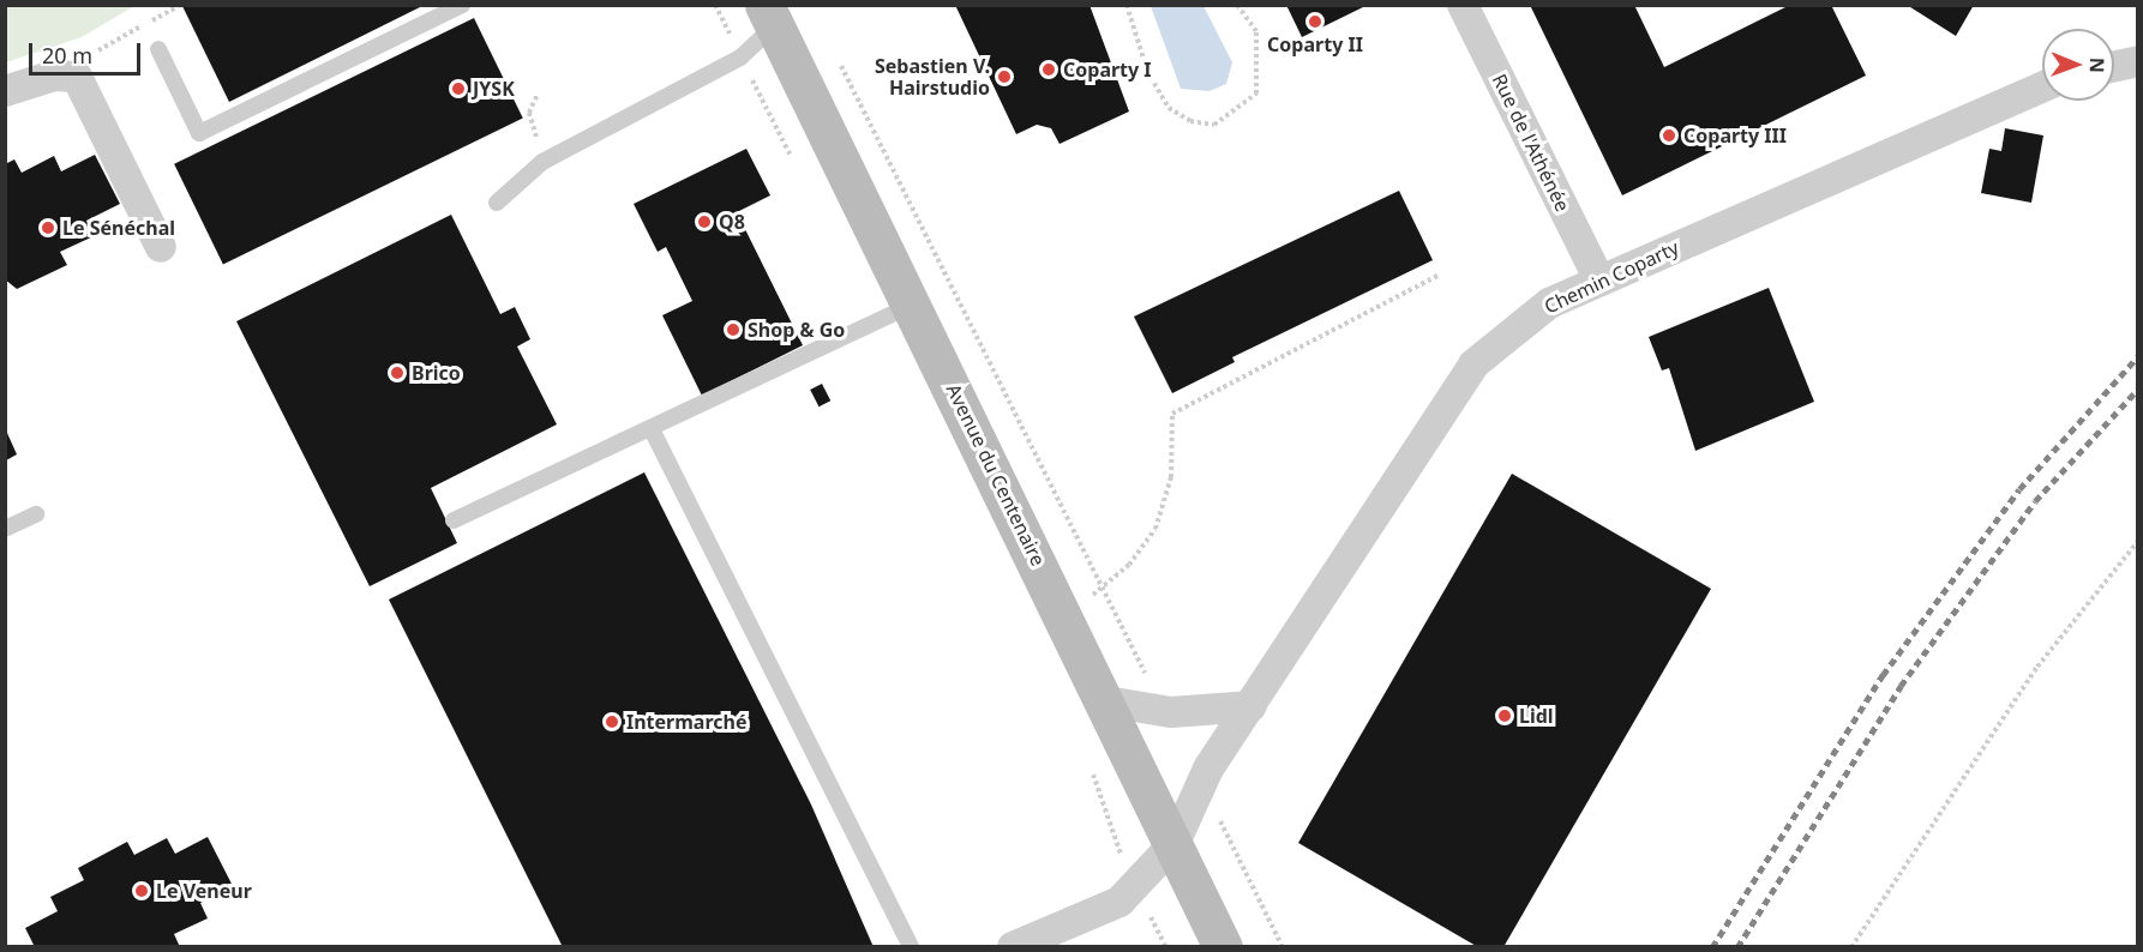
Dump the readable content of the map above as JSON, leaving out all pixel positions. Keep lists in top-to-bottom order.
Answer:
{
  "streets": {
    "main road": ["Avenue du Centenaire"],
    "street": ["Rue de l'Athénée", "Chemin Coparty"]
  },
  "crossings": [
    ["Rue de l'Athénée", "Chemin Coparty"],
    ["Chemin Coparty", "Avenue du Centenaire"]
  ],
  "places": [
    "Coparty II",
    "Coparty I",
    "Sebastien V. Hairstudio",
    "JYSK",
    "Coparty III",
    "Q8",
    "Le Sénéchal",
    "Shop & Go",
    "Brico",
    "Lidl",
    "Intermarché",
    "Le Veneur"
  ],
  "scale_bar": "20 m",
  "north": "right"
}
